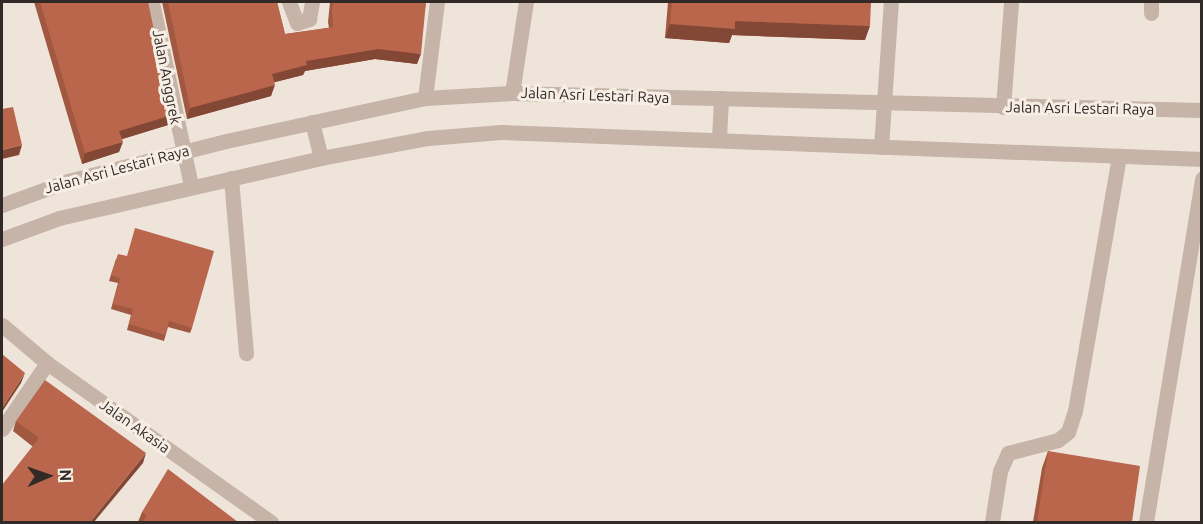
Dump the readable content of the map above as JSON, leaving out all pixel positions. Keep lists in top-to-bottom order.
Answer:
{
  "streets": {
    "street": ["Jalan Anggrek", "Jalan Asri Lestari Raya", "Jalan Akasia"]
  },
  "crossings": [
    ["Jalan Anggrek", "Jalan Asri Lestari Raya"]
  ],
  "north": "right"
}
